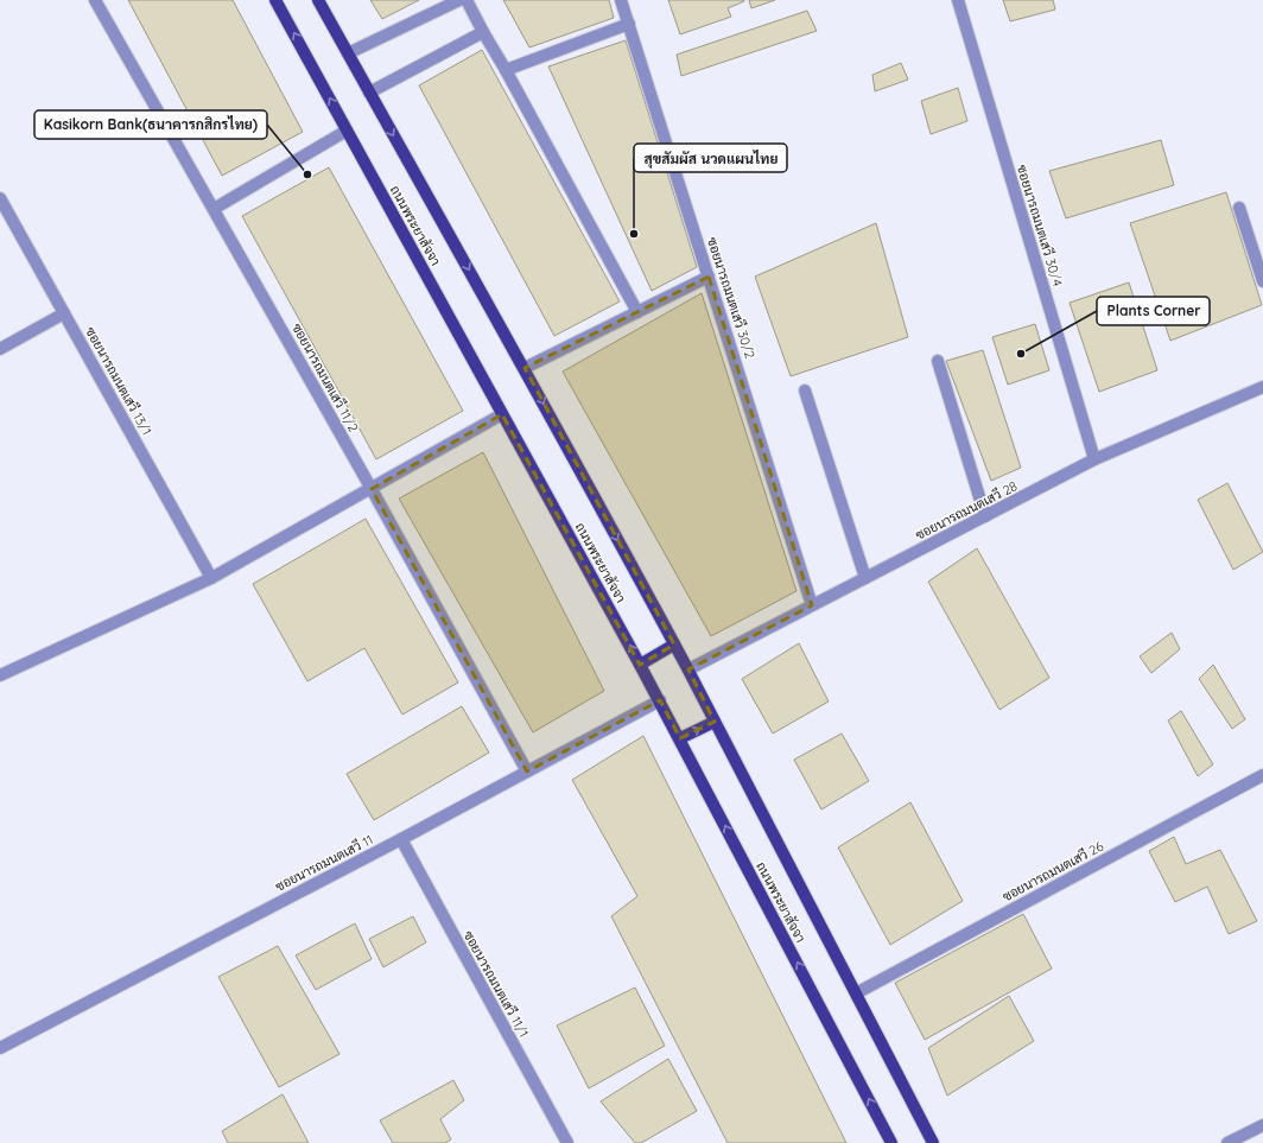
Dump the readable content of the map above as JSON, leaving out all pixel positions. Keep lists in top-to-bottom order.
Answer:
{
  "streets": {
    "main road": ["ถนนพระยาสัจจา"],
    "street": [
      "ซอยนารถมนตเสวี 30/4",
      "ซอยนารถมนตเสวี 30/2",
      "ซอยนารถมนตเสวี 11/2",
      "ซอยนารถมนตเสวี 13/1",
      "ซอยนารถมนตเสวี 28",
      "ซอยนารถมนตเสวี 11",
      "ซอยนารถมนตเสวี 26",
      "ซอยนารถมนตเสวี 11/1"
    ]
  },
  "crossings": [
    ["ถนนพระยาสัจจา", "ซอยนารถมนตเสวี 28"],
    ["ถนนพระยาสัจจา", "ซอยนารถมนตเสวี 11"],
    ["ถนนพระยาสัจจา", "ซอยนารถมนตเสวี 26"],
    ["ซอยนารถมนตเสวี 30/4", "ซอยนารถมนตเสวี 28"],
    ["ซอยนารถมนตเสวี 30/2", "ซอยนารถมนตเสวี 28"],
    ["ซอยนารถมนตเสวี 11/2", "ซอยนารถมนตเสวี 11"],
    ["ซอยนารถมนตเสวี 11", "ซอยนารถมนตเสวี 11/1"]
  ],
  "places": ["Kasikorn Bank(ธนาคารกสิกรไทย)", "สุขสัมผัส นวดแผนไทย", "Plants Corner"]
}
